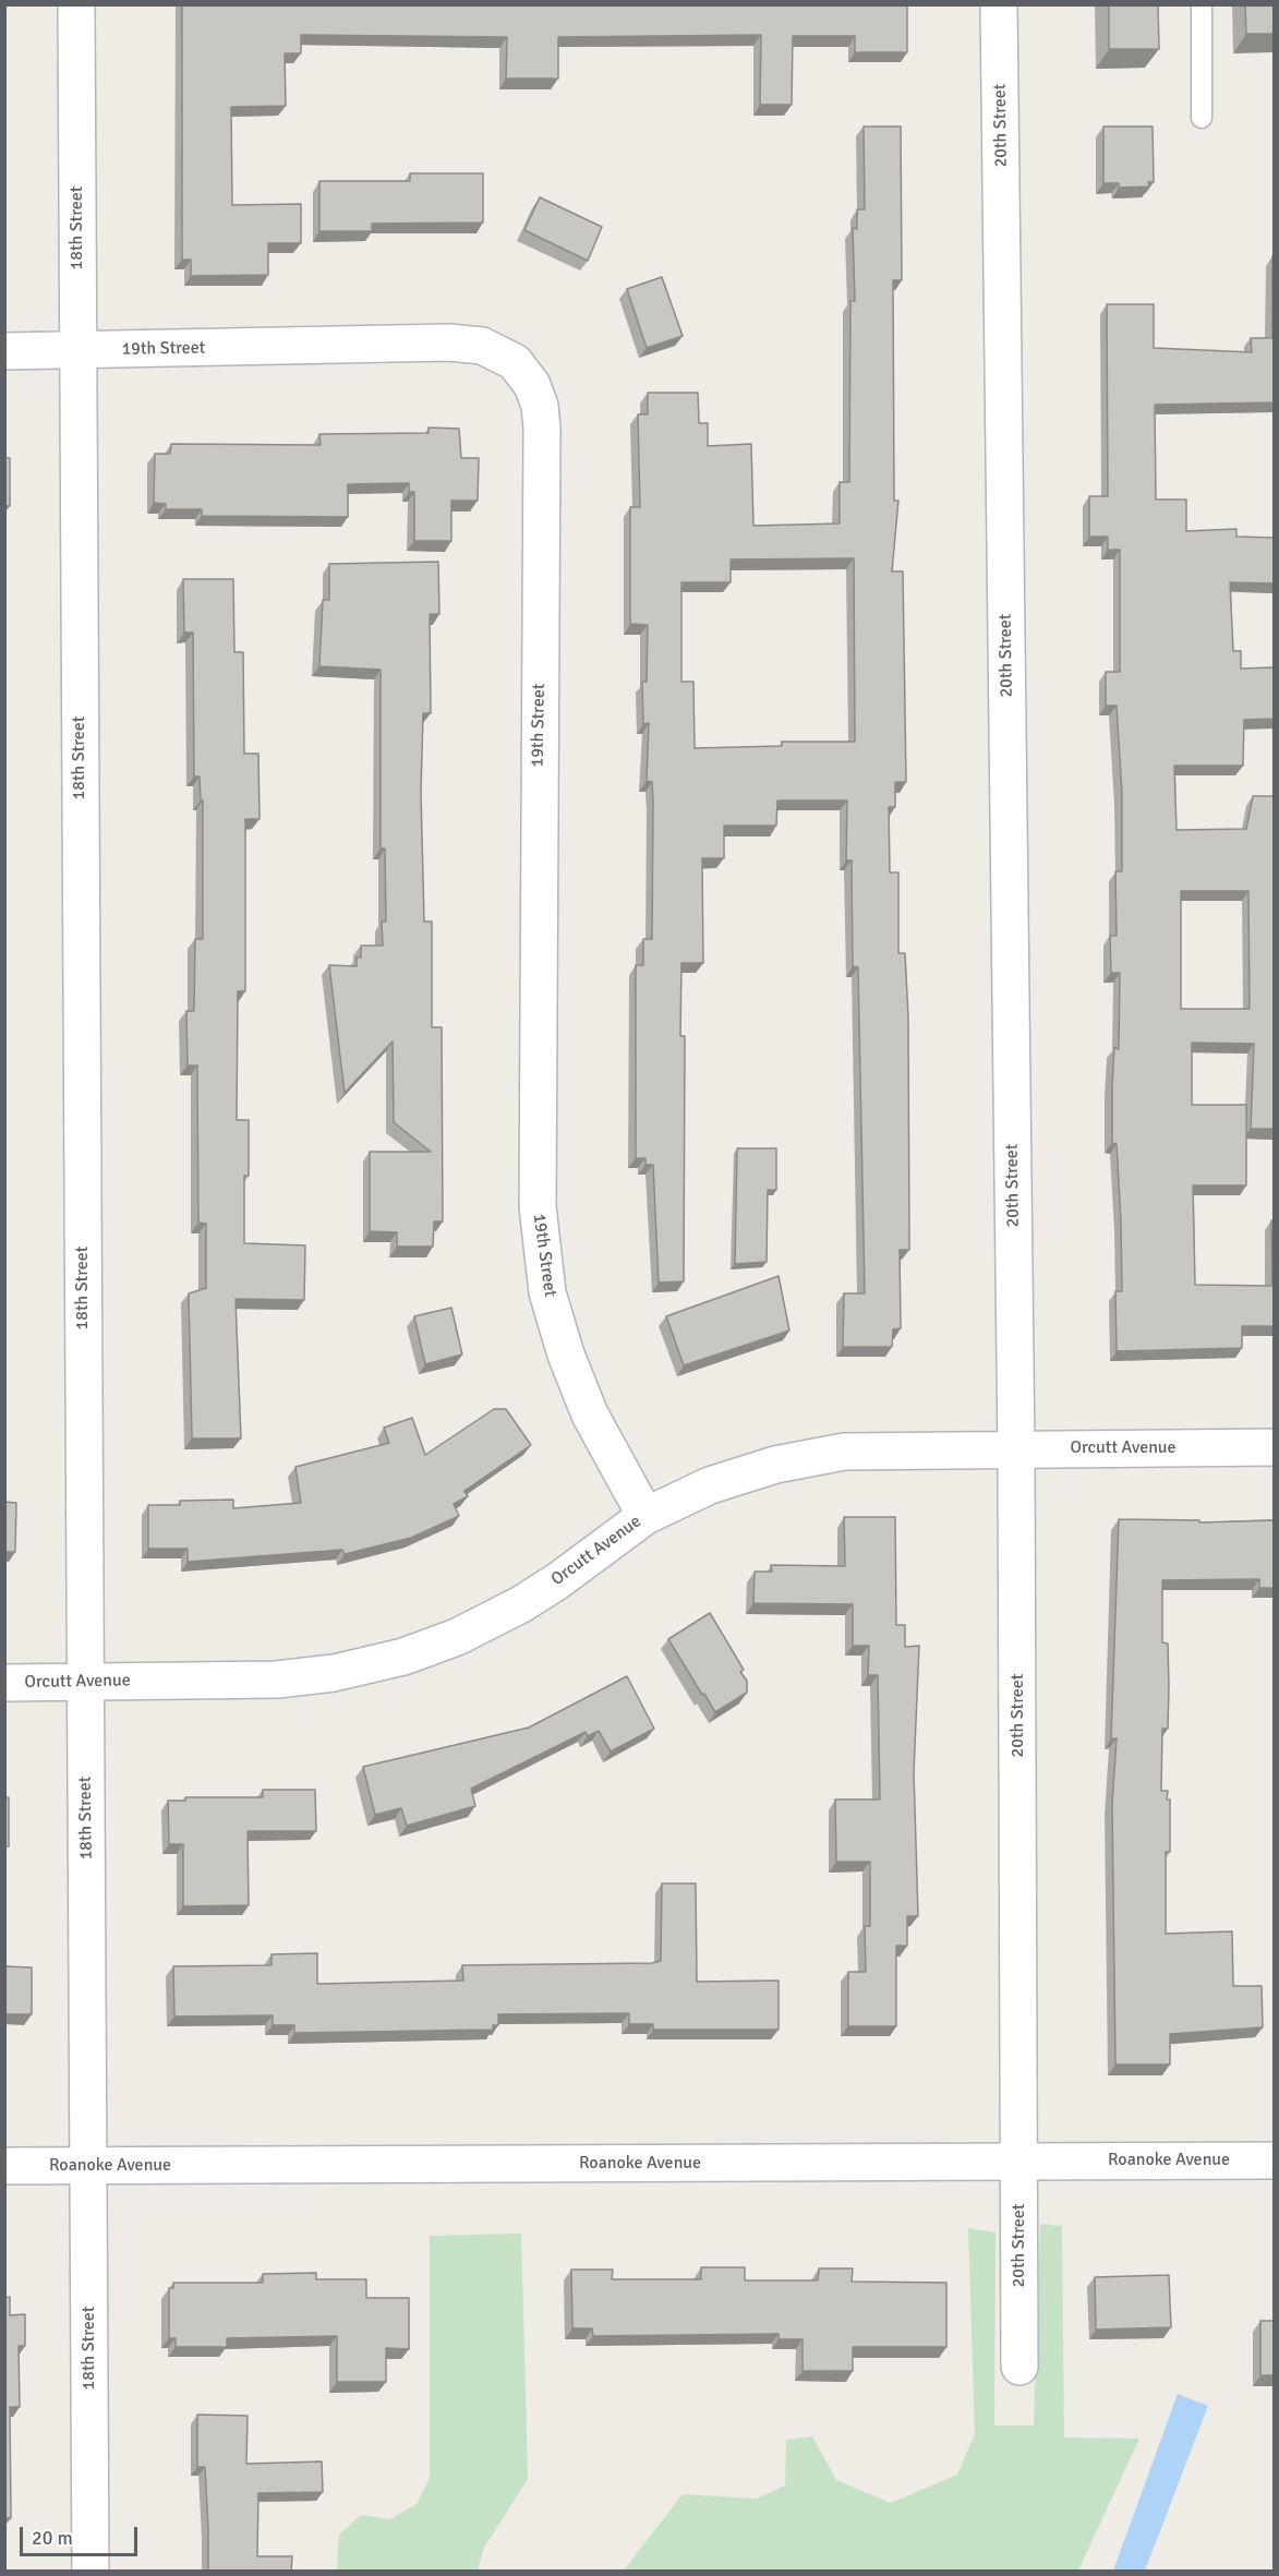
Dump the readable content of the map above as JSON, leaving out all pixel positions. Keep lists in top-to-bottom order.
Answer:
{
  "streets": {
    "street": [
      "20th Street",
      "18th Street",
      "19th Street",
      "Orcutt Avenue",
      "Roanoke Avenue"
    ]
  },
  "crossings": [
    ["20th Street", "Orcutt Avenue"],
    ["20th Street", "Roanoke Avenue"],
    ["18th Street", "19th Street"],
    ["18th Street", "Orcutt Avenue"],
    ["18th Street", "Roanoke Avenue"],
    ["19th Street", "Orcutt Avenue"]
  ],
  "scale_bar": "20 m"
}
